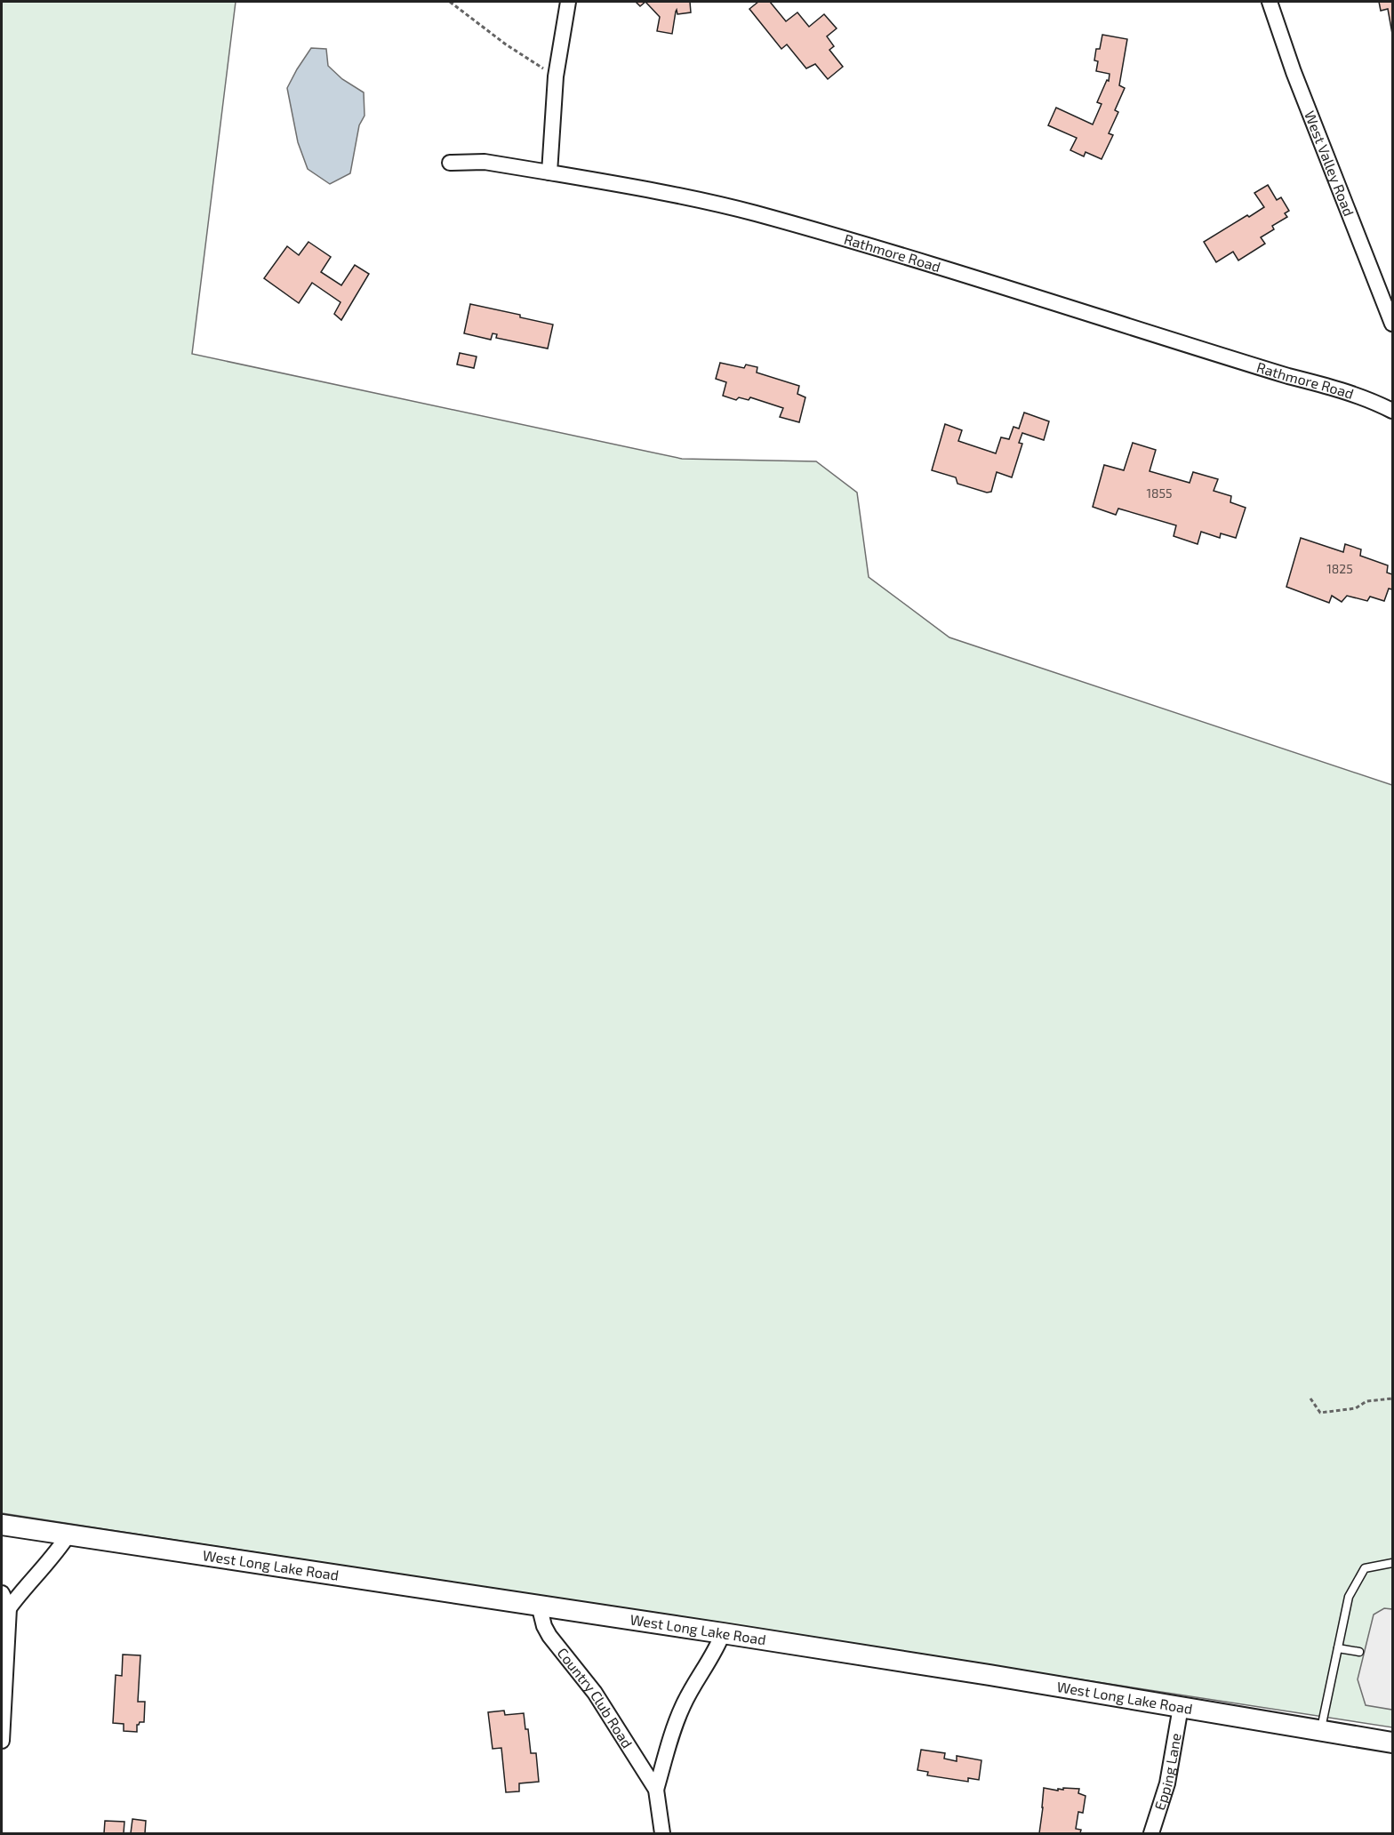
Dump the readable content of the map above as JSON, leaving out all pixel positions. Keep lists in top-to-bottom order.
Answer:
{
  "streets": {
    "main road": ["West Long Lake Road"],
    "street": [
      "West Valley Road",
      "Rathmore Road",
      "Country Club Road",
      "Epping Lane"
    ]
  },
  "crossings": [
    ["West Long Lake Road", "Country Club Road"],
    ["West Long Lake Road", "Epping Lane"]
  ],
  "house_numbers": ["1855", "1825"]
}
